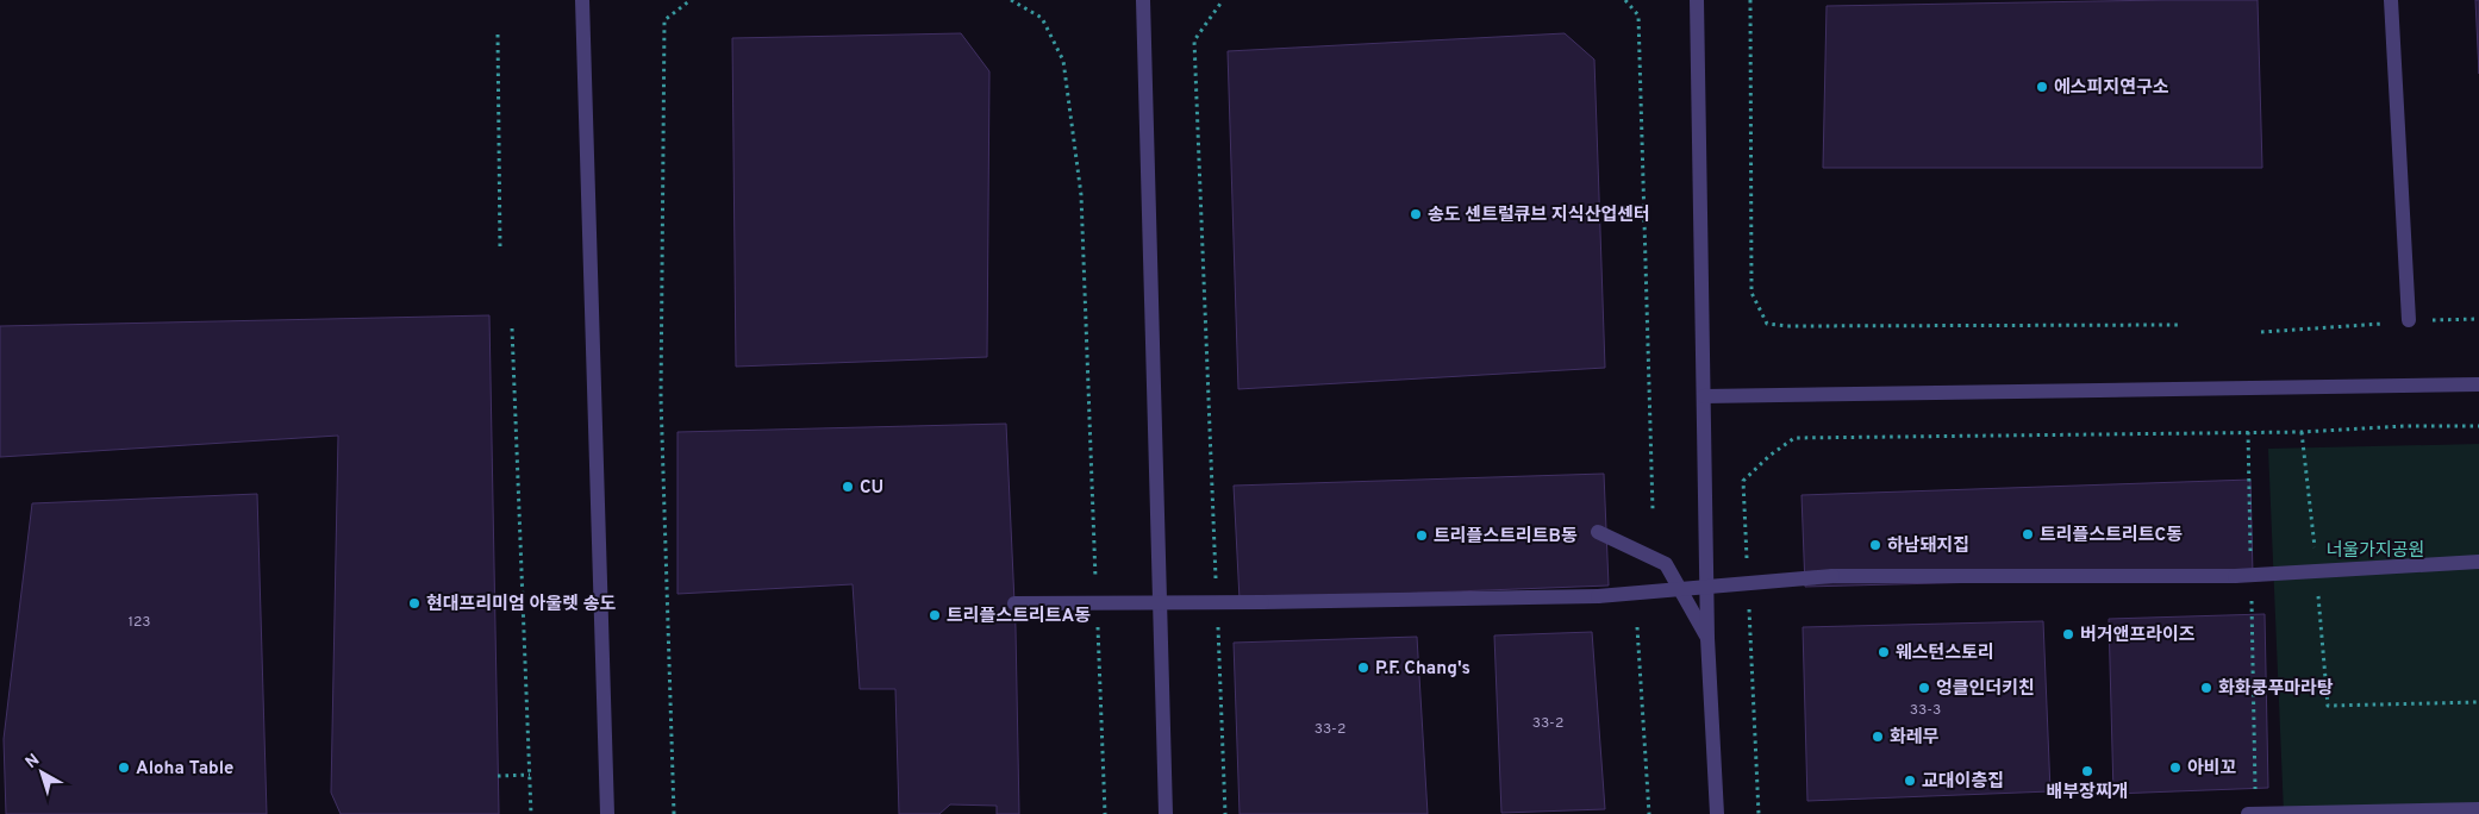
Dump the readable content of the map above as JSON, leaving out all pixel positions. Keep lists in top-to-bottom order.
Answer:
{
  "parks": ["너울가지공원"],
  "places": [
    "에스피지연구소",
    "송도 센트럴큐브 지식산업센터",
    "CU",
    "트리플스트리트C동",
    "트리플스트리트B동",
    "하남돼지집",
    "현대프리미엄 아울렛 송도",
    "트리플스트리트A동",
    "버거앤프라이즈",
    "웨스턴스토리",
    "P.F. Chang's",
    "엉클인더키친",
    "화화쿵푸마라탕",
    "화레무",
    "Aloha Table",
    "아비꼬",
    "배부장찌개",
    "교대이층집"
  ],
  "house_numbers": [
    "123",
    "33-3",
    "33-2",
    "33-2"
  ],
  "north": "top left"
}
